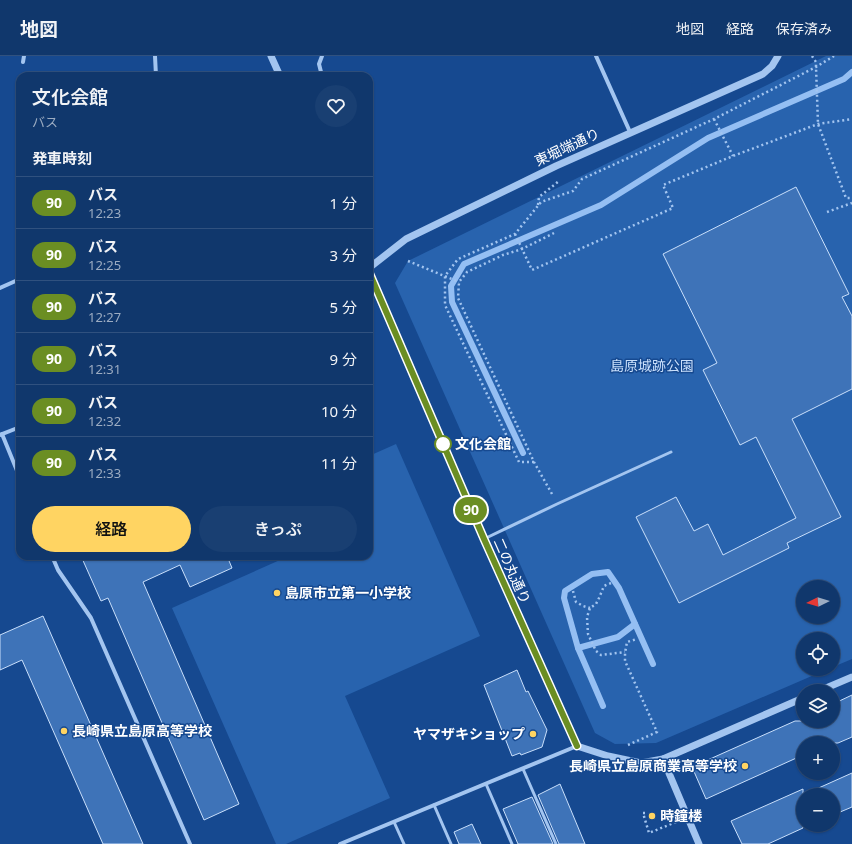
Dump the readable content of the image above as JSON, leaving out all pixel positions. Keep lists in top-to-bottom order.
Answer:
{
  "streets": {
    "street": ["東堀端通り", "二の丸通り"]
  },
  "parks": ["島原城跡公園"],
  "places": [
    "文化会館",
    "島原市立第一小学校",
    "長崎県立島原高等学校",
    "ヤマザキショップ",
    "長崎県立島原商業高等学校",
    "時鐘楼"
  ],
  "lines": ["bus line 90"],
  "north": "left",
  "page": {
    "header": "地図",
    "nav": ["地図", "経路", "保存済み"],
    "on_map": "90",
    "heading": [
      ["文化会館", "バス"],
      "発車時刻"
    ],
    "list": [
      {
        "mark": "90",
        "name": "バス",
        "note": "12:23",
        "value": "1 分"
      },
      {
        "mark": "90",
        "name": "バス",
        "note": "12:25",
        "value": "3 分"
      },
      {
        "mark": "90",
        "name": "バス",
        "note": "12:27",
        "value": "5 分"
      },
      {
        "mark": "90",
        "name": "バス",
        "note": "12:31",
        "value": "9 分"
      },
      {
        "mark": "90",
        "name": "バス",
        "note": "12:32",
        "value": "10 分"
      },
      {
        "mark": "90",
        "name": "バス",
        "note": "12:33",
        "value": "11 分"
      }
    ],
    "buttons": ["経路", "きっぷ"],
    "map_buttons": ["+", "−"]
  }
}
